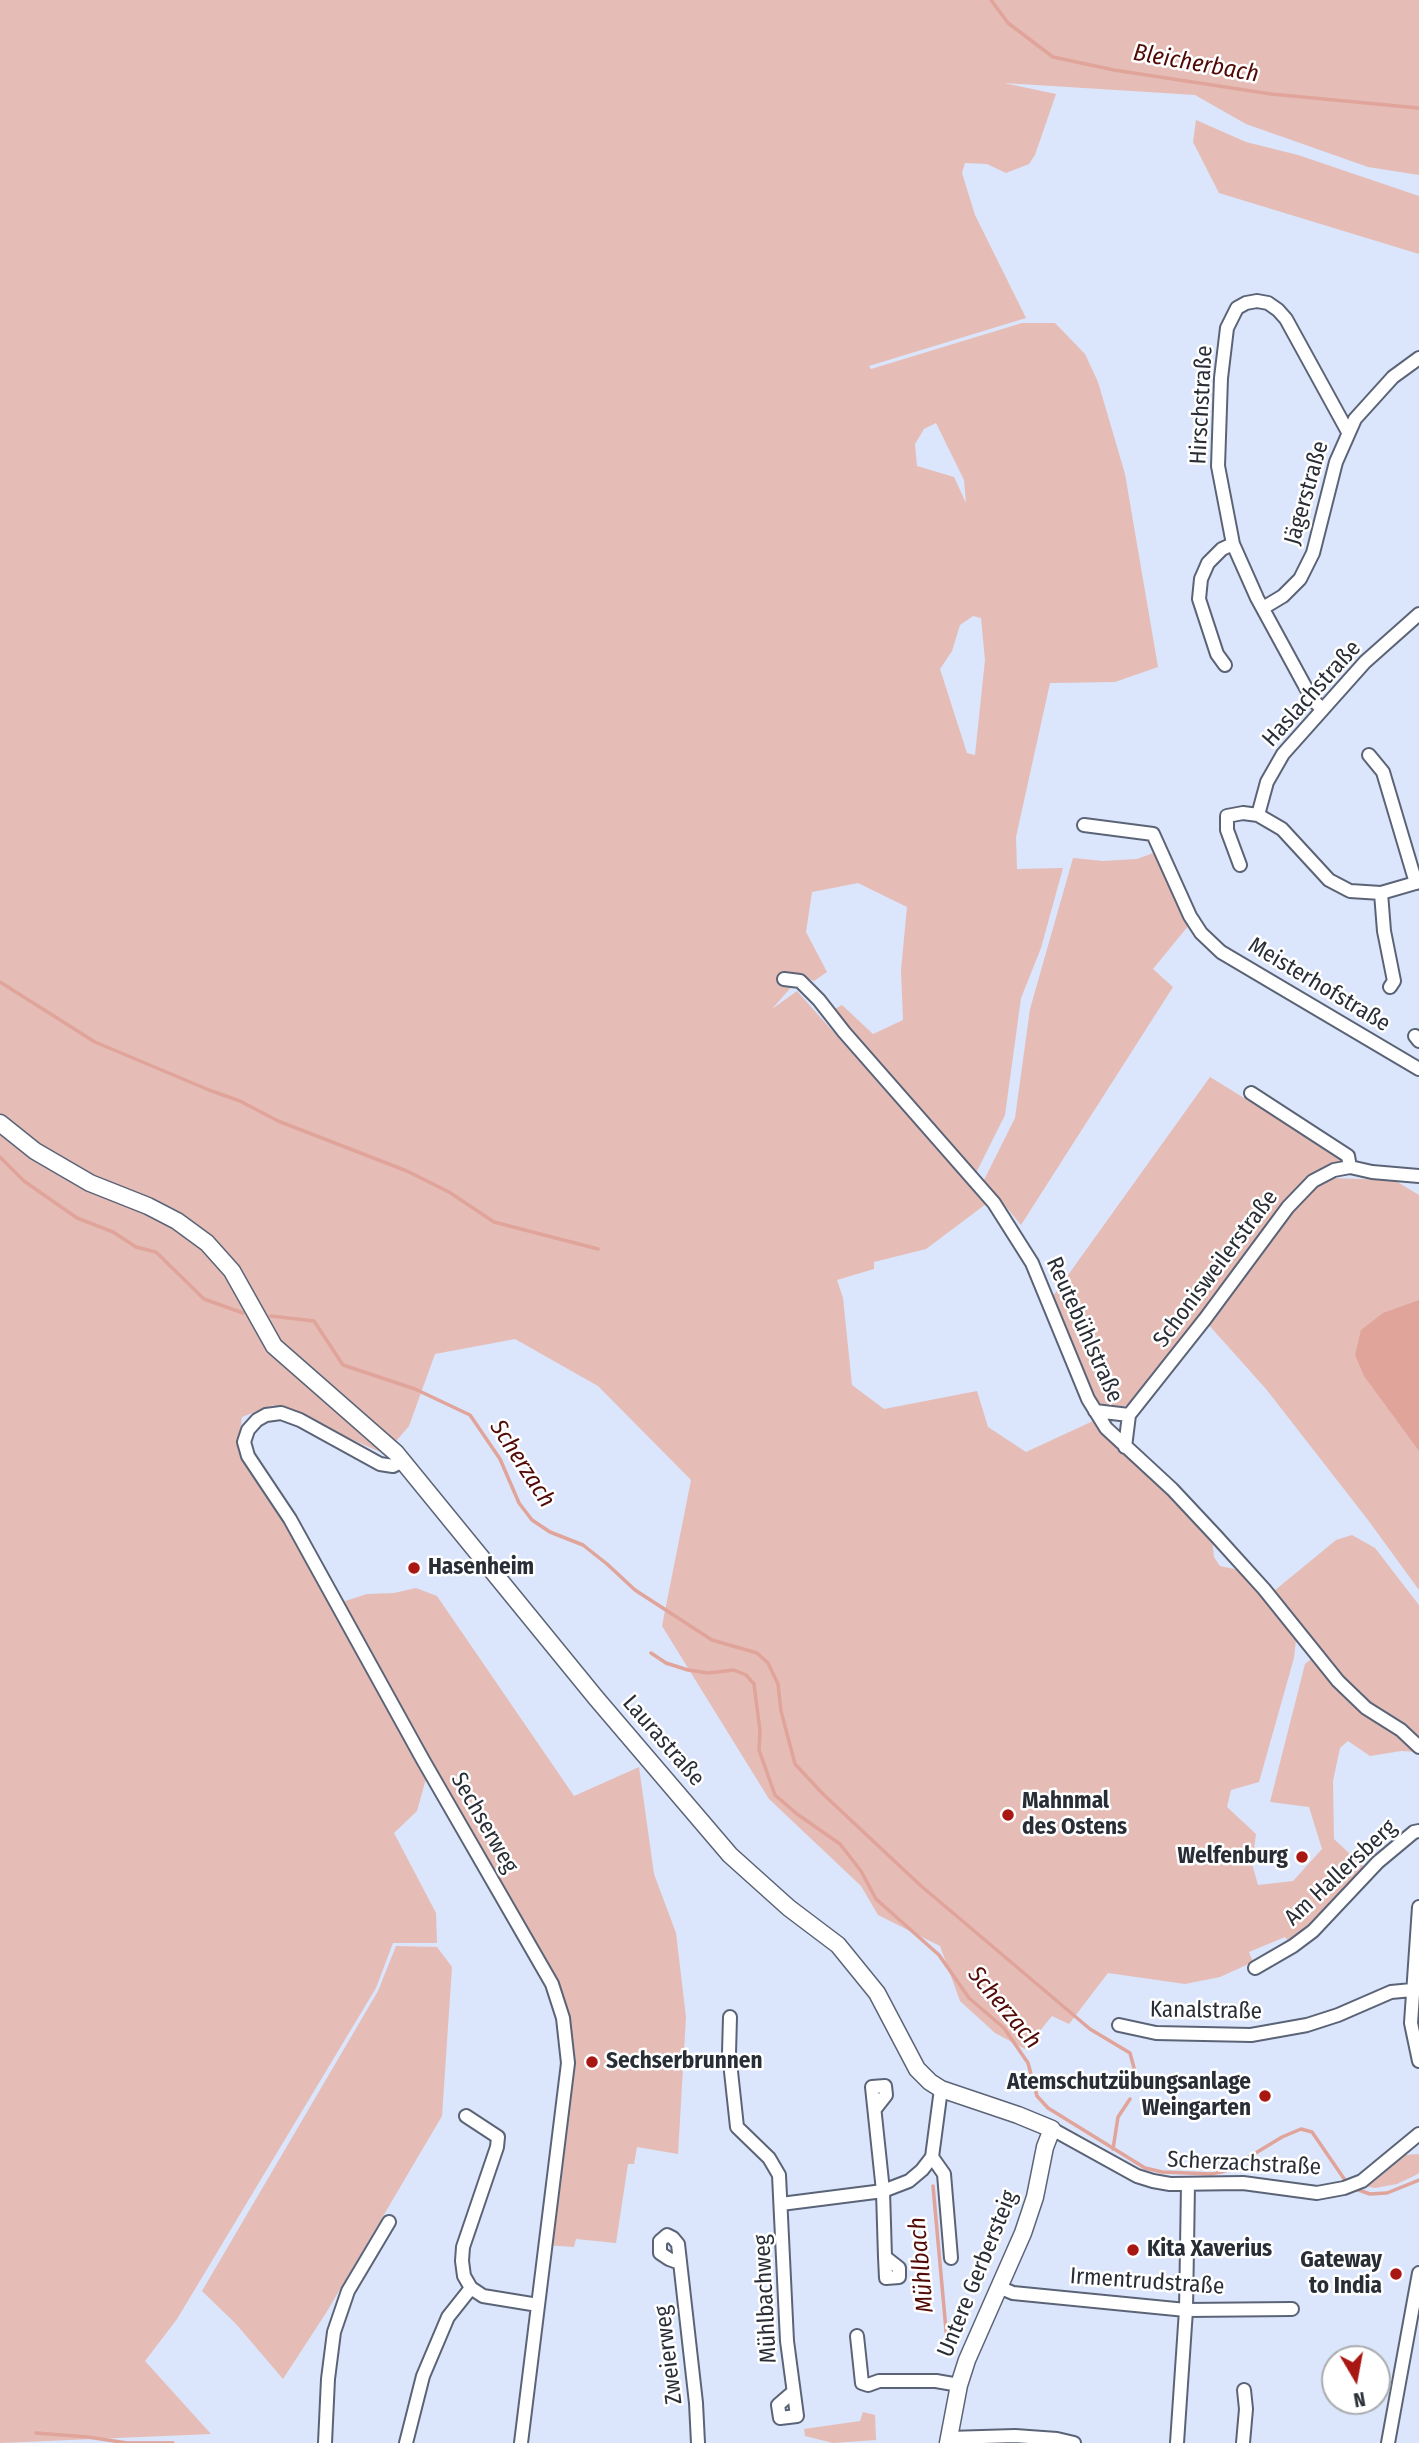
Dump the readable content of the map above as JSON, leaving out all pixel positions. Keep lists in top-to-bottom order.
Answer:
{
  "streets": {
    "street": [
      "Hirschstraße",
      "Jägerstraße",
      "Haslachstraße",
      "Meisterhofstraße",
      "Schonisweilerstraße",
      "Reutebühlstraße",
      "Laurastraße",
      "Sechserweg",
      "Am Hallersberg",
      "Kanalstraße",
      "Scherzachstraße",
      "Untere Gerbersteig",
      "Irmentrudstraße",
      "Mühlbachweg",
      "Zweierweg"
    ]
  },
  "crossings": [
    ["Hirschstraße", "Jägerstraße"],
    ["Hirschstraße", "Haslachstraße"],
    ["Laurastraße", "Sechserweg"],
    ["Laurastraße", "Scherzachstraße"],
    ["Scherzachstraße", "Untere Gerbersteig"],
    ["Untere Gerbersteig", "Irmentrudstraße"]
  ],
  "water": ["Bleicherbach", "Scherzach", "Mühlbach"],
  "places": [
    "Hasenheim",
    "Mahnmal des Ostens",
    "Welfenburg",
    "Sechserbrunnen",
    "Atemschutzübungsanlage Weingarten",
    "Kita Xaverius",
    "Gateway to India"
  ],
  "north": "bottom"
}
